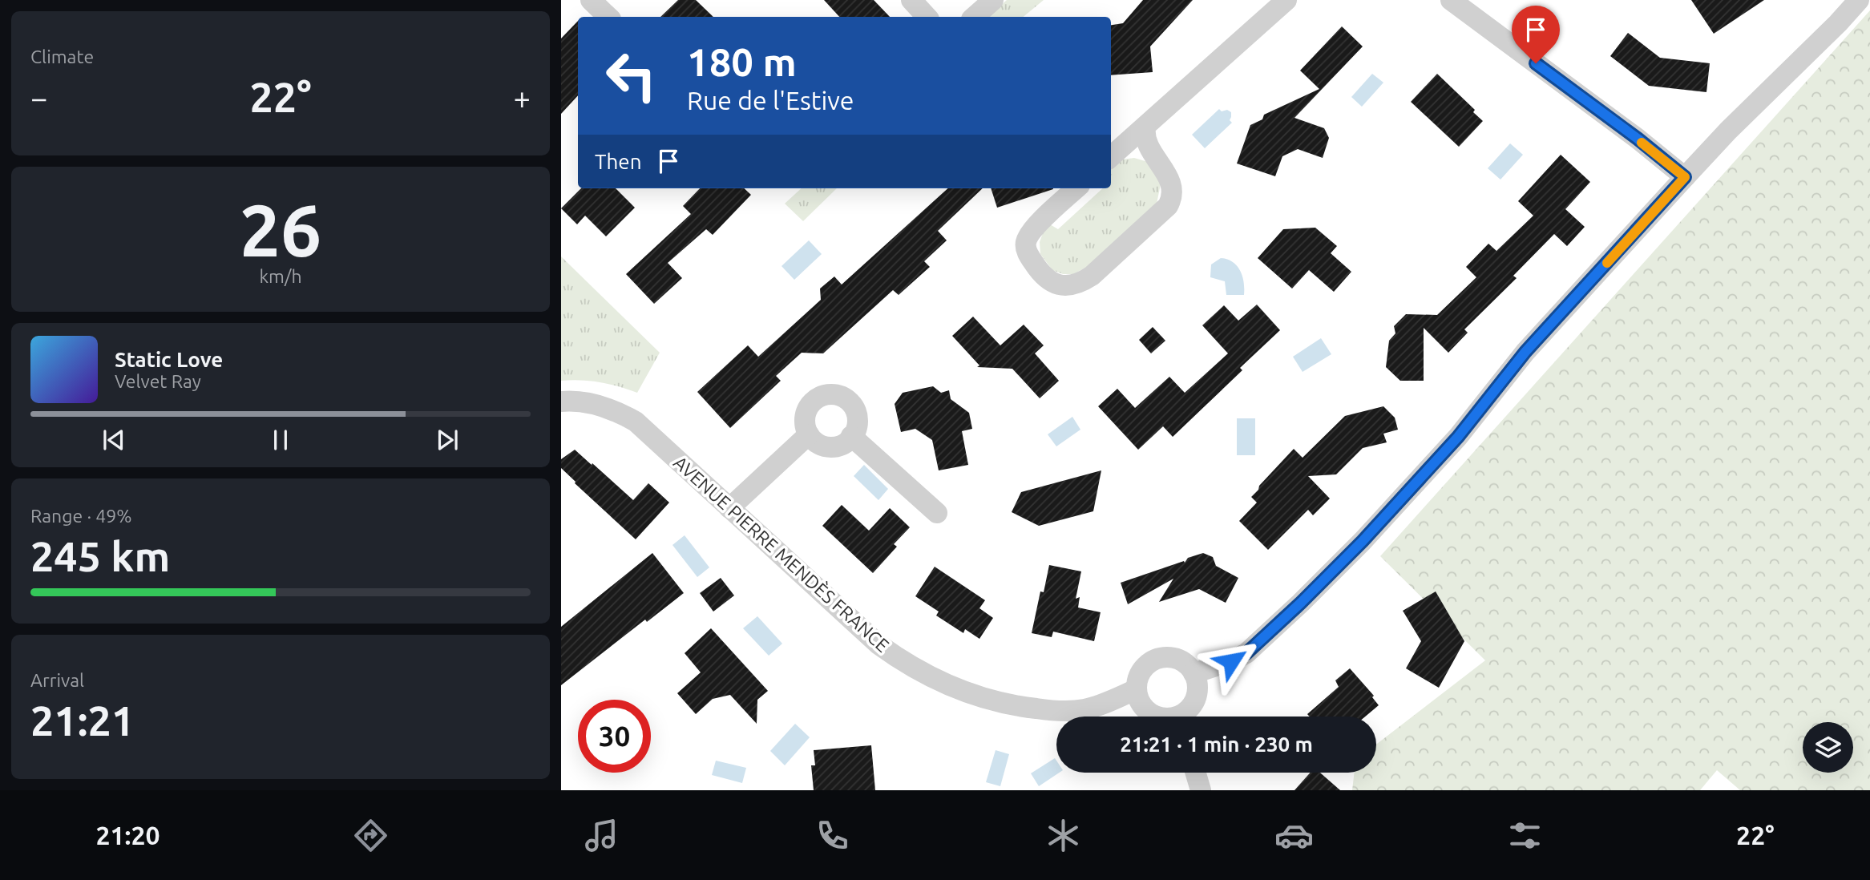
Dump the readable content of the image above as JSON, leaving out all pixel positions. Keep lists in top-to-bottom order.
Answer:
{
  "streets": {
    "street": ["AVENUE PIERRE MENDÈS FRANCE"]
  },
  "page": {
    "tile": [
      "Climate",
      ["26", "km/h"],
      ["Range · 49%", "245 km"],
      ["Arrival", "21:21"]
    ],
    "turn": ["180 m", "Rue de l'Estive"],
    "heat": ["−", "22°", "+"],
    "then": "Then",
    "song": ["Static Love", "Velvet Ray"],
    "limit": "30",
    "trip": "21:21 · 1 min · 230 m",
    "tabs": ["21:20", "22°"]
  }
}
